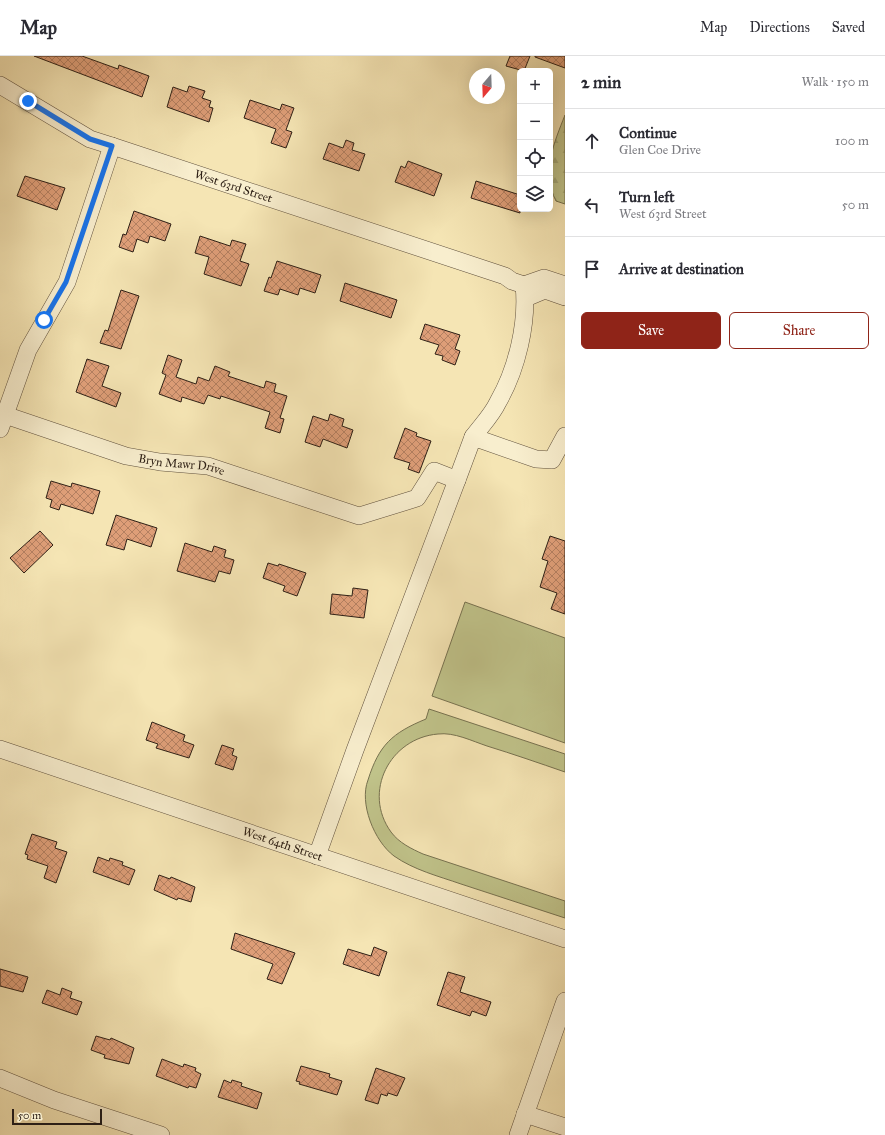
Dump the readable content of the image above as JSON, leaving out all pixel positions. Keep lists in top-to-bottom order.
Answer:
{
  "streets": {
    "street": ["West 63rd Street", "Bryn Mawr Drive", "West 64th Street"]
  },
  "scale_bar": "50 m",
  "north": "bottom",
  "page": {
    "header": "Map",
    "nav": ["Map", "Directions", "Saved"],
    "heading": ["2 min", "Walk · 150 m"],
    "map_buttons": ["+", "−"],
    "list": [
      ["Continue", "Glen Coe Drive", "100 m"],
      ["Turn left", "West 63rd Street", "50 m"],
      "Arrive at destination"
    ],
    "buttons": ["Save", "Share"],
    "scale": "50 m"
  }
}
